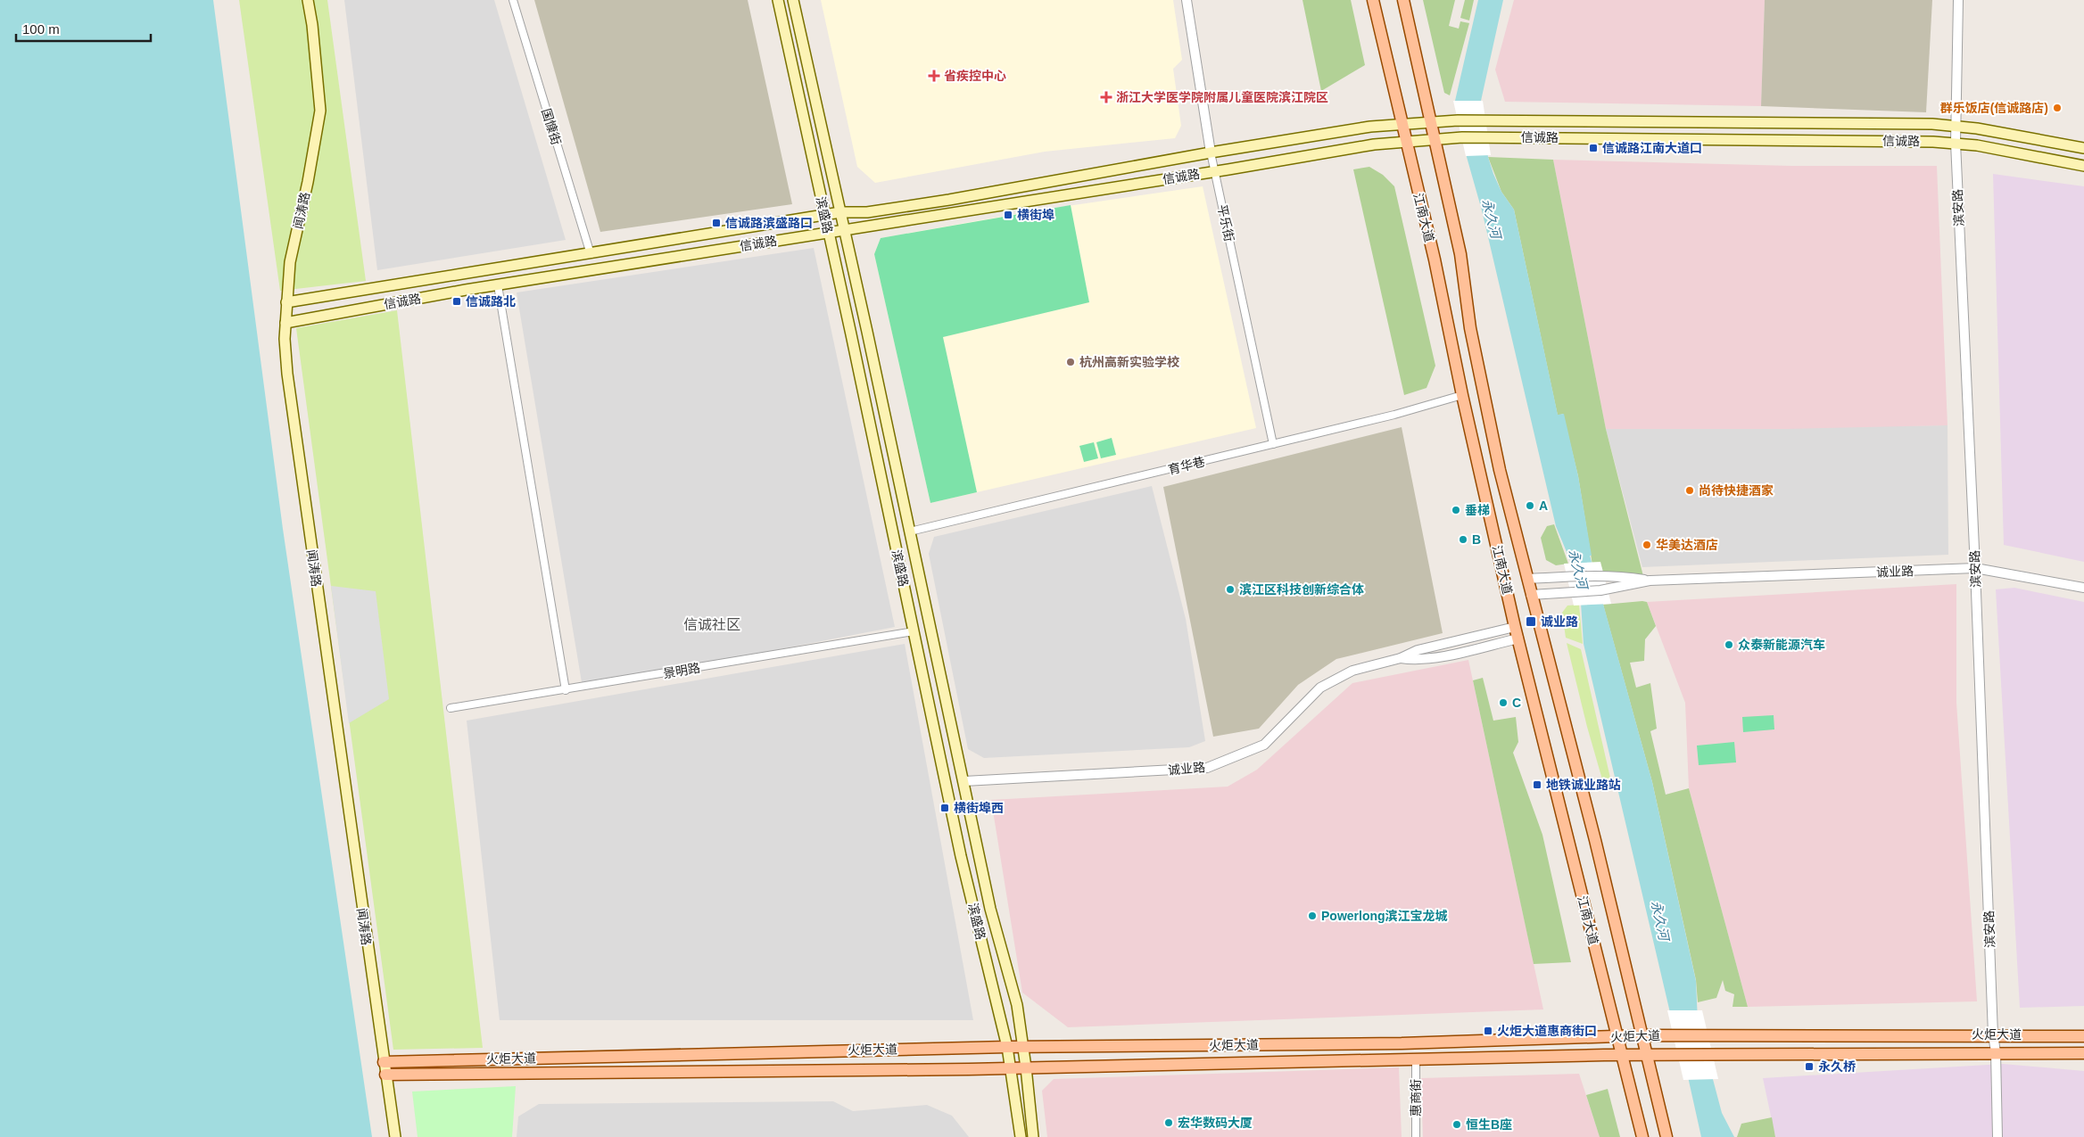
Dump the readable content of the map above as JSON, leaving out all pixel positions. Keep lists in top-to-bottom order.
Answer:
{
  "streets": {
    "main road": [
      "信诚路",
      "闻涛路",
      "滨盛路",
      "江南大道",
      "火炬大道"
    ],
    "street": [
      "国慷街",
      "滨安路",
      "平乐街",
      "育华巷",
      "诚业路",
      "景明路",
      "惠商街"
    ]
  },
  "crossings": [
    ["国慷街", "信诚路"],
    ["信诚路", "滨安路"],
    ["信诚路", "闻涛路"],
    ["信诚路", "滨盛路"],
    ["信诚路", "江南大道"],
    ["信诚路", "平乐街"],
    ["滨安路", "诚业路"],
    ["滨安路", "火炬大道"],
    ["闻涛路", "火炬大道"],
    ["滨盛路", "育华巷"],
    ["滨盛路", "诚业路"],
    ["滨盛路", "景明路"],
    ["滨盛路", "火炬大道"],
    ["江南大道", "育华巷"],
    ["江南大道", "诚业路"],
    ["江南大道", "火炬大道"],
    ["平乐街", "育华巷"],
    ["火炬大道", "惠商街"]
  ],
  "districts": ["信诚社区"],
  "water": ["永久河"],
  "places": {
    "health": ["省疾控中心", "浙江大学医学院附属儿童医院滨江院区"],
    "other": [
      "群乐饭店(信诚路店)",
      "杭州高新实验学校",
      "尚待快捷酒家",
      "A",
      "垂梯",
      "B",
      "华美达酒店",
      "滨江区科技创新综合体",
      "众泰新能源汽车",
      "C",
      "Powerlong滨江宝龙城",
      "宏华数码大厦",
      "恒生B座"
    ],
    "transit": [
      "信诚路江南大道口",
      "横街埠",
      "信诚路滨盛路口",
      "信诚路北",
      "诚业路",
      "地铁诚业路站",
      "横街埠西",
      "火炬大道惠商街口",
      "永久桥"
    ]
  },
  "scale_bar": "100 m"
}
